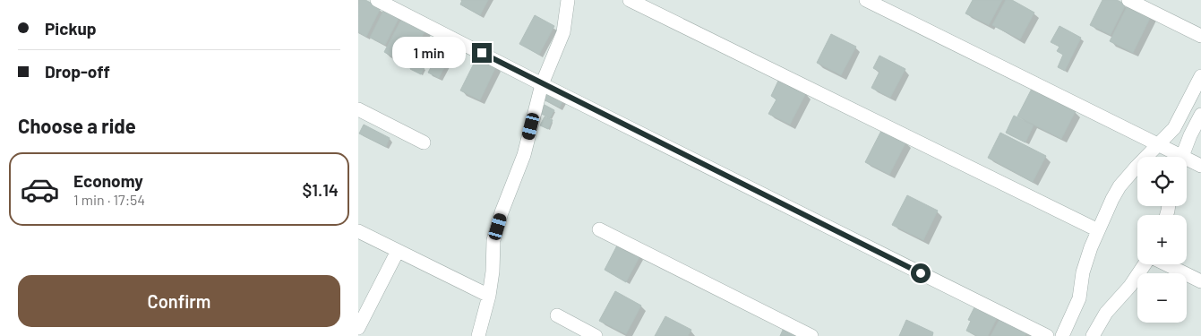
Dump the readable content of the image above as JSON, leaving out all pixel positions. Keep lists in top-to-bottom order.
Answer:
{
  "page": {
    "banner": ["Pickup", "Drop-off"],
    "bubble": "1 min",
    "heading": "Choose a ride",
    "list": [
      {
        "name": "Economy",
        "note": "1 min · 17:54",
        "value": "$1.14"
      }
    ],
    "map_buttons": ["+", "−"],
    "buttons": "Confirm"
  }
}
